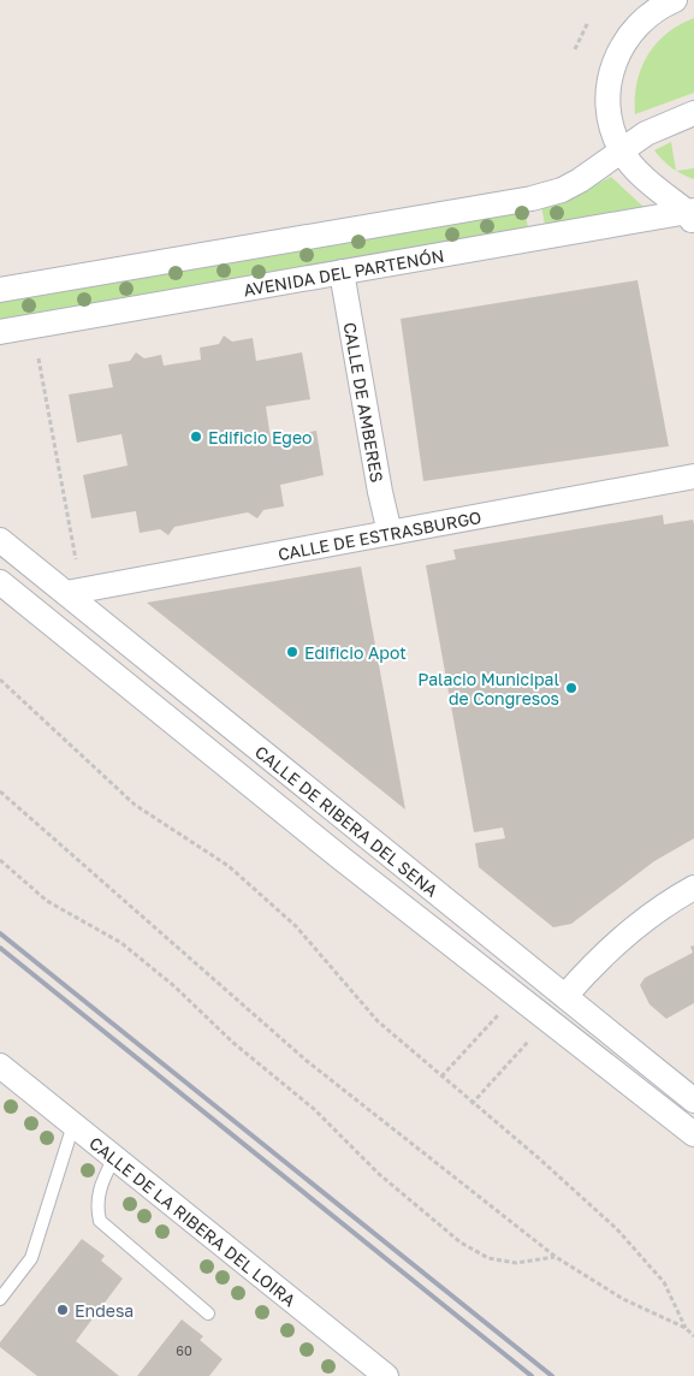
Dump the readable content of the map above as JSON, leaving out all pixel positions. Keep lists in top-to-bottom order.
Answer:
{
  "streets": {
    "street": [
      "AVENIDA DEL PARTENÓN",
      "CALLE DE AMBERES",
      "CALLE DE ESTRASBURGO",
      "CALLE DE RIBERA DEL SENA",
      "CALLE DE LA RIBERA DEL LOIRA"
    ]
  },
  "crossings": [
    ["AVENIDA DEL PARTENÓN", "CALLE DE AMBERES"],
    ["CALLE DE AMBERES", "CALLE DE ESTRASBURGO"],
    ["CALLE DE ESTRASBURGO", "CALLE DE RIBERA DEL SENA"]
  ],
  "places": [
    "Edificio Egeo",
    "Edificio Apot",
    "Palacio Municipal de Congresos",
    "Endesa"
  ],
  "house_numbers": ["60"]
}
